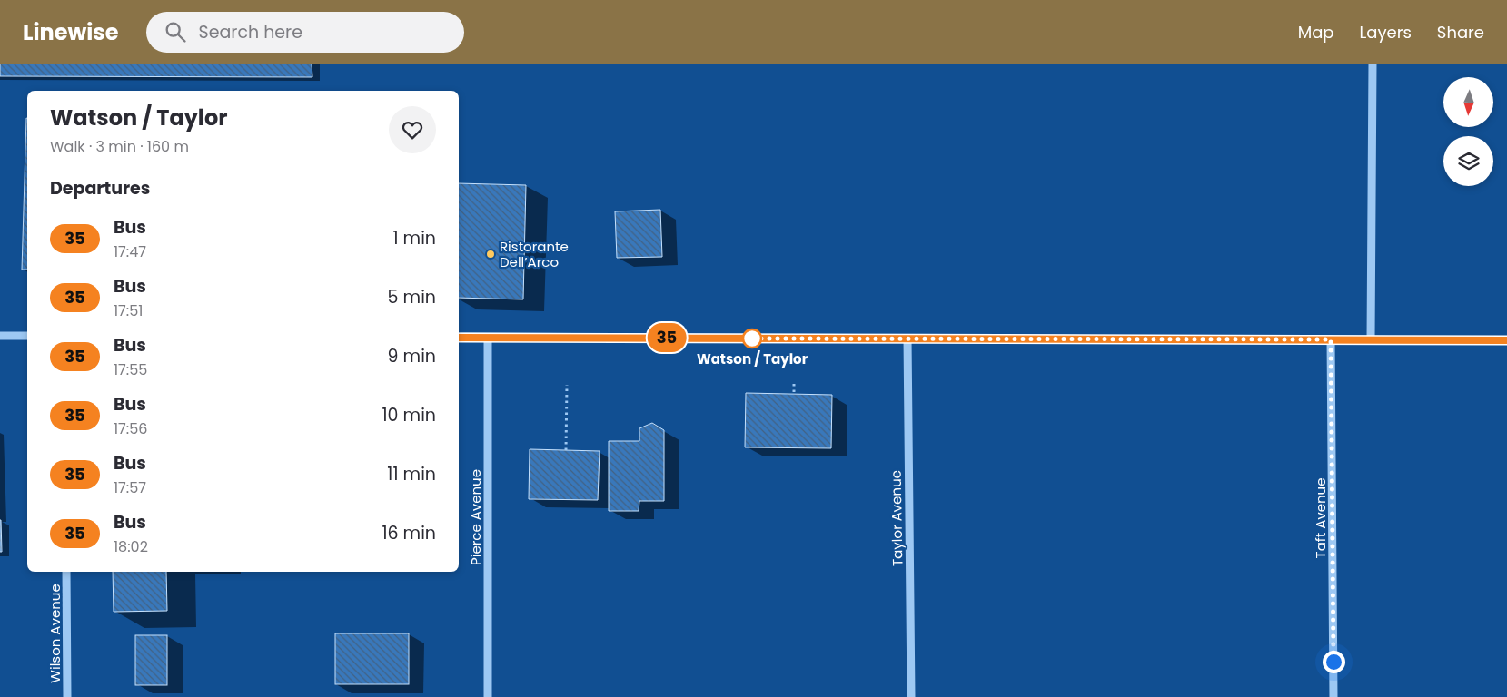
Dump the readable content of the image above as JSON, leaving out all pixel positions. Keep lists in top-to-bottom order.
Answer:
{
  "streets": {
    "street": [
      "Pierce Avenue",
      "Taylor Avenue",
      "Taft Avenue",
      "Wilson Avenue"
    ]
  },
  "places": ["Ristorante Dell’Arco", "Watson / Taylor"],
  "lines": ["bus line 35"],
  "north": "bottom",
  "page": {
    "header": "Linewise",
    "search": "Search here",
    "nav": ["Map", "Layers", "Share"],
    "on_map": "35",
    "heading": [
      ["Watson / Taylor", "Walk · 3 min · 160 m"],
      "Departures"
    ],
    "list": [
      {
        "mark": "35",
        "name": "Bus",
        "note": "17:47",
        "value": "1 min"
      },
      {
        "mark": "35",
        "name": "Bus",
        "note": "17:51",
        "value": "5 min"
      },
      {
        "mark": "35",
        "name": "Bus",
        "note": "17:55",
        "value": "9 min"
      },
      {
        "mark": "35",
        "name": "Bus",
        "note": "17:56",
        "value": "10 min"
      },
      {
        "mark": "35",
        "name": "Bus",
        "note": "17:57",
        "value": "11 min"
      },
      {
        "mark": "35",
        "name": "Bus",
        "note": "18:02",
        "value": "16 min"
      }
    ]
  }
}
